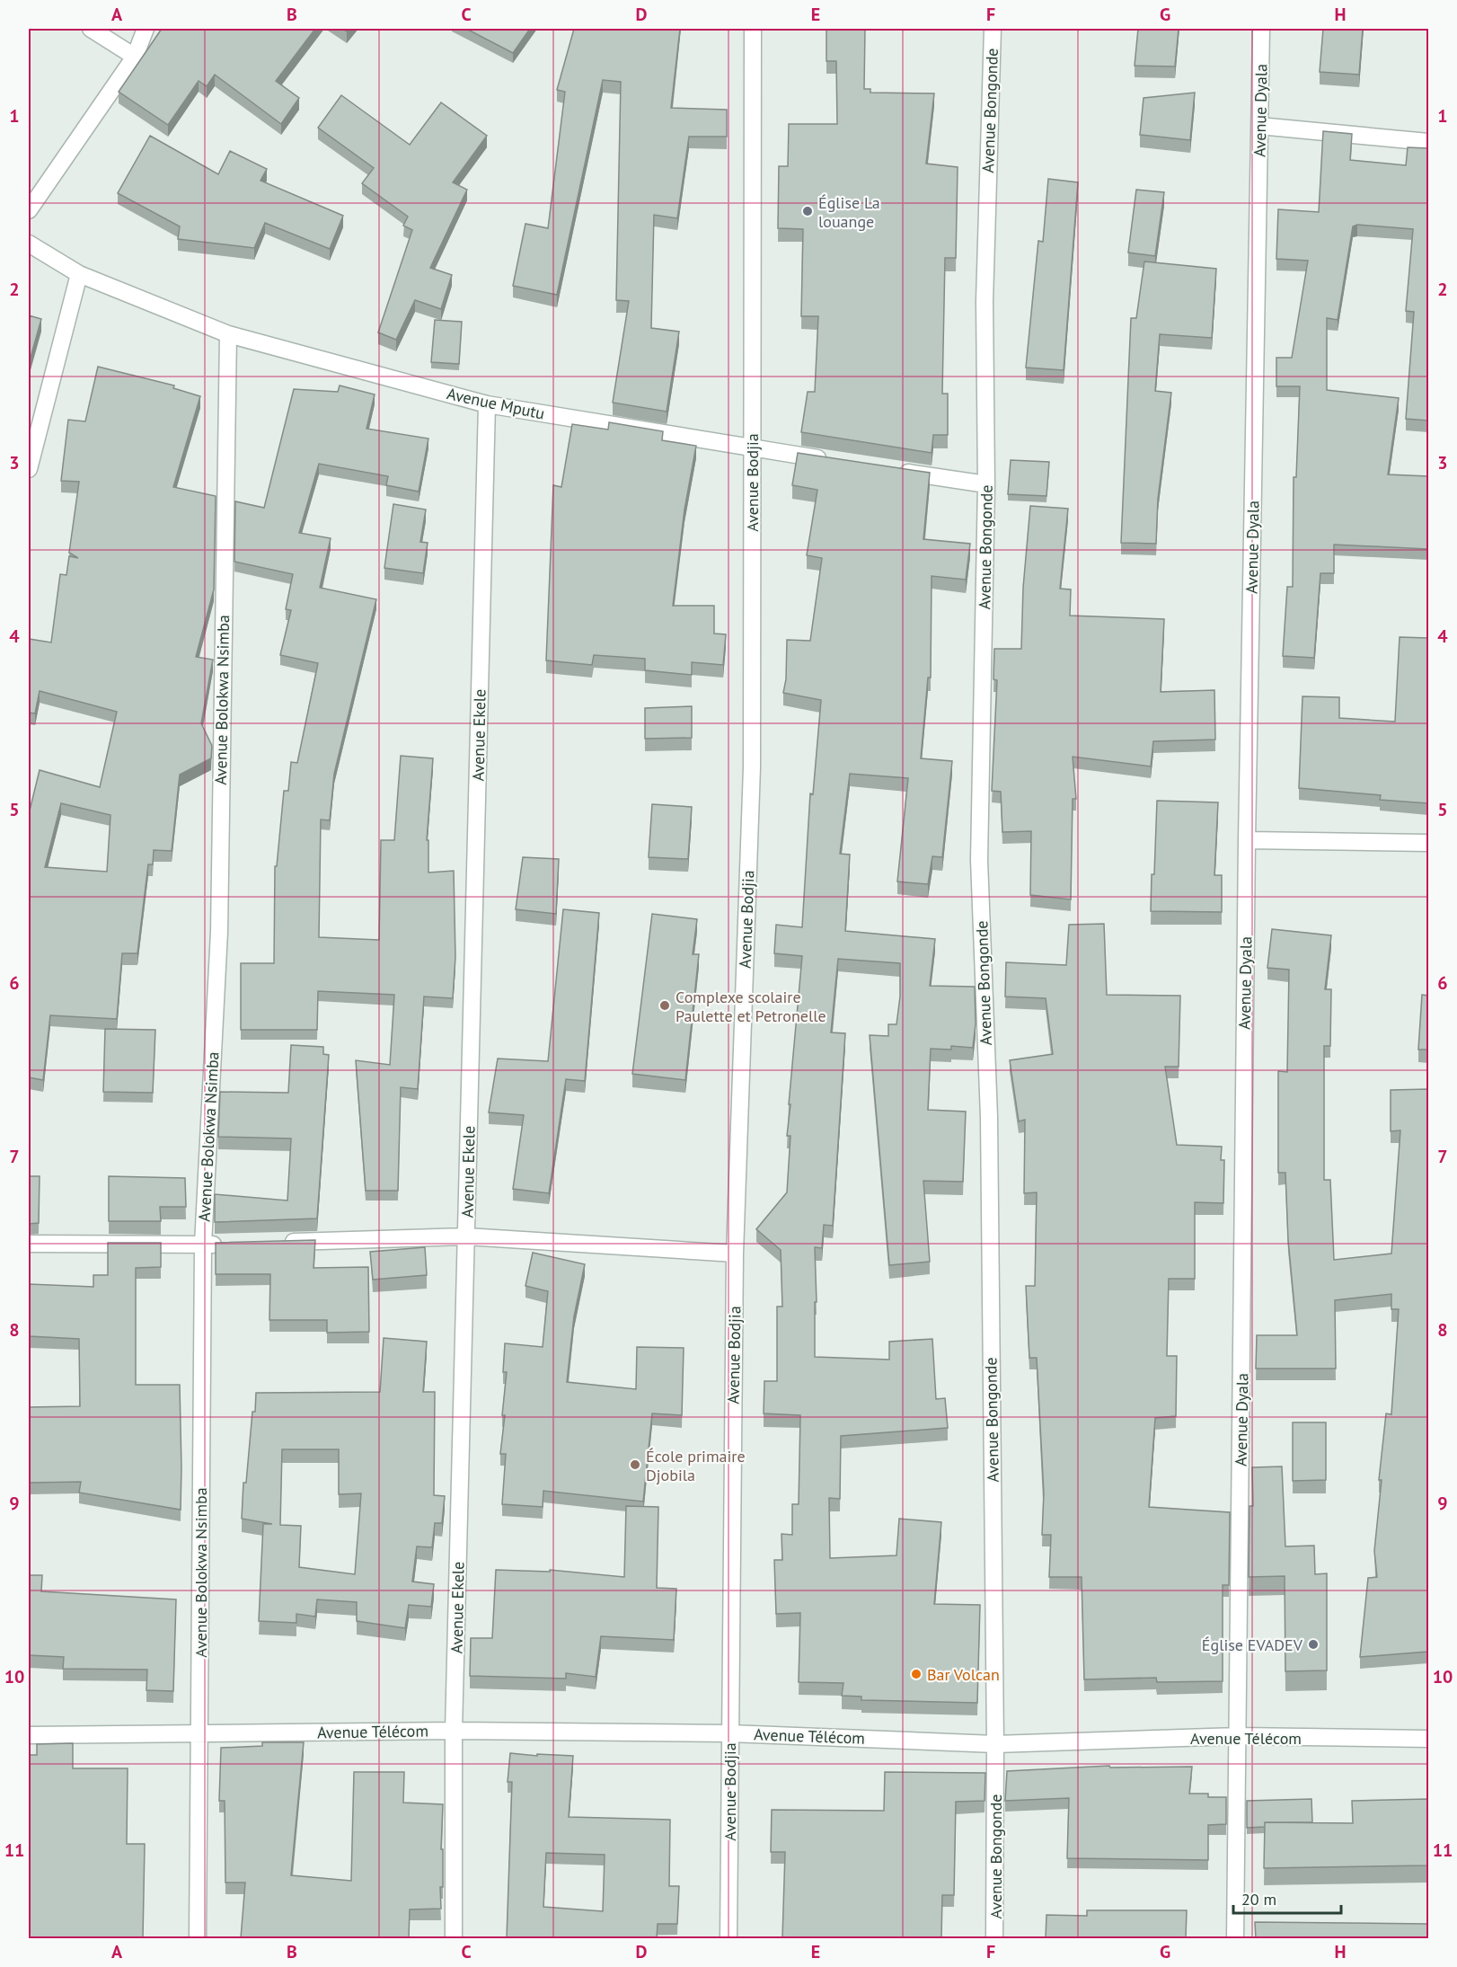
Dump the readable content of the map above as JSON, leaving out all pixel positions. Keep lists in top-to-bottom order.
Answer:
{
  "streets": {
    "street": [
      "Avenue Bongonde",
      "Avenue Dyala",
      "Avenue Mputu",
      "Avenue Bodjia",
      "Avenue Bolokwa Nsimba",
      "Avenue Ekele",
      "Avenue Télécom"
    ]
  },
  "crossings": [
    ["Avenue Bongonde", "Avenue Télécom"],
    ["Avenue Dyala", "Avenue Télécom"],
    ["Avenue Mputu", "Avenue Bodjia"],
    ["Avenue Mputu", "Avenue Bolokwa Nsimba"],
    ["Avenue Mputu", "Avenue Ekele"],
    ["Avenue Bodjia", "Avenue Télécom"],
    ["Avenue Bolokwa Nsimba", "Avenue Télécom"],
    ["Avenue Ekele", "Avenue Télécom"]
  ],
  "places": [
    "Église La louange",
    "Complexe scolaire Paulette et Petronelle",
    "École primaire Djobila",
    "Église EVADEV",
    "Bar Volcan"
  ],
  "scale_bar": "20 m",
  "grid": {
    "columns": [
      "A",
      "B",
      "C",
      "D",
      "E",
      "F",
      "G",
      "H"
    ],
    "rows": [
      "1",
      "2",
      "3",
      "4",
      "5",
      "6",
      "7",
      "8",
      "9",
      "10",
      "11"
    ]
  }
}
